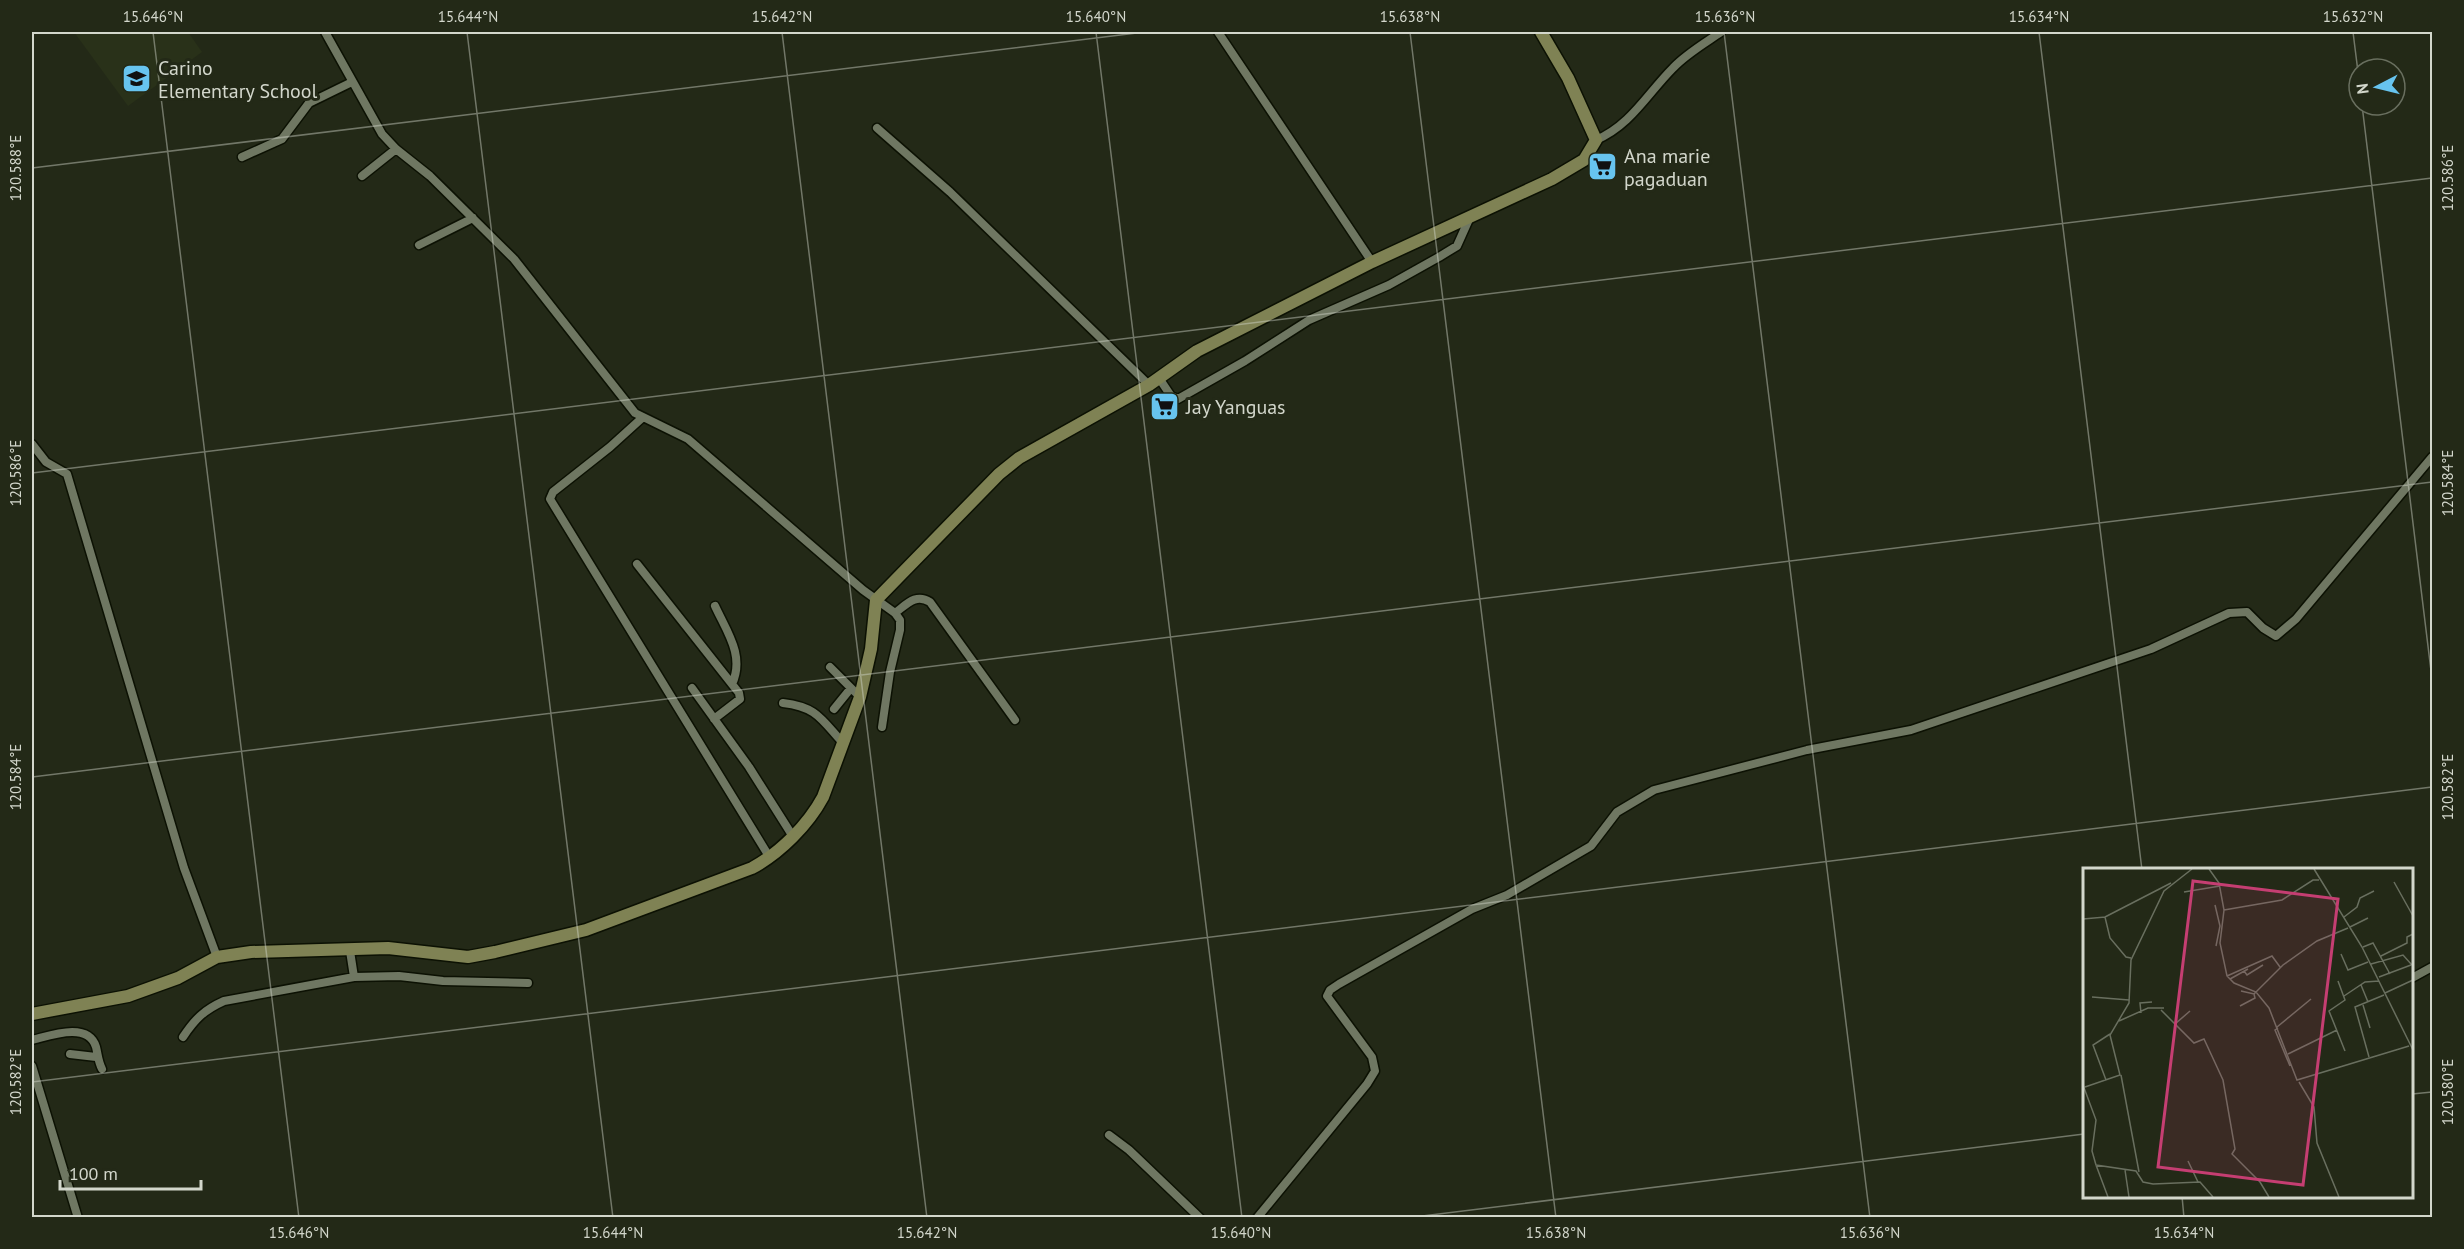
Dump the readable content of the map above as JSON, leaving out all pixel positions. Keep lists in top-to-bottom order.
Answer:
{
  "places": {
    "school or university": ["Carino Elementary School"],
    "supermarket": ["Ana marie pagaduan", "Jay Yanguas"]
  },
  "scale_bar": "100 m",
  "north": "left",
  "coordinates": [
    "15.646°N",
    "15.644°N",
    "15.642°N",
    "15.640°N",
    "15.638°N",
    "15.636°N",
    "15.634°N",
    "15.632°N",
    "120.588°E",
    "120.586°E",
    "120.584°E",
    "120.582°E",
    "120.580°E"
  ]
}
